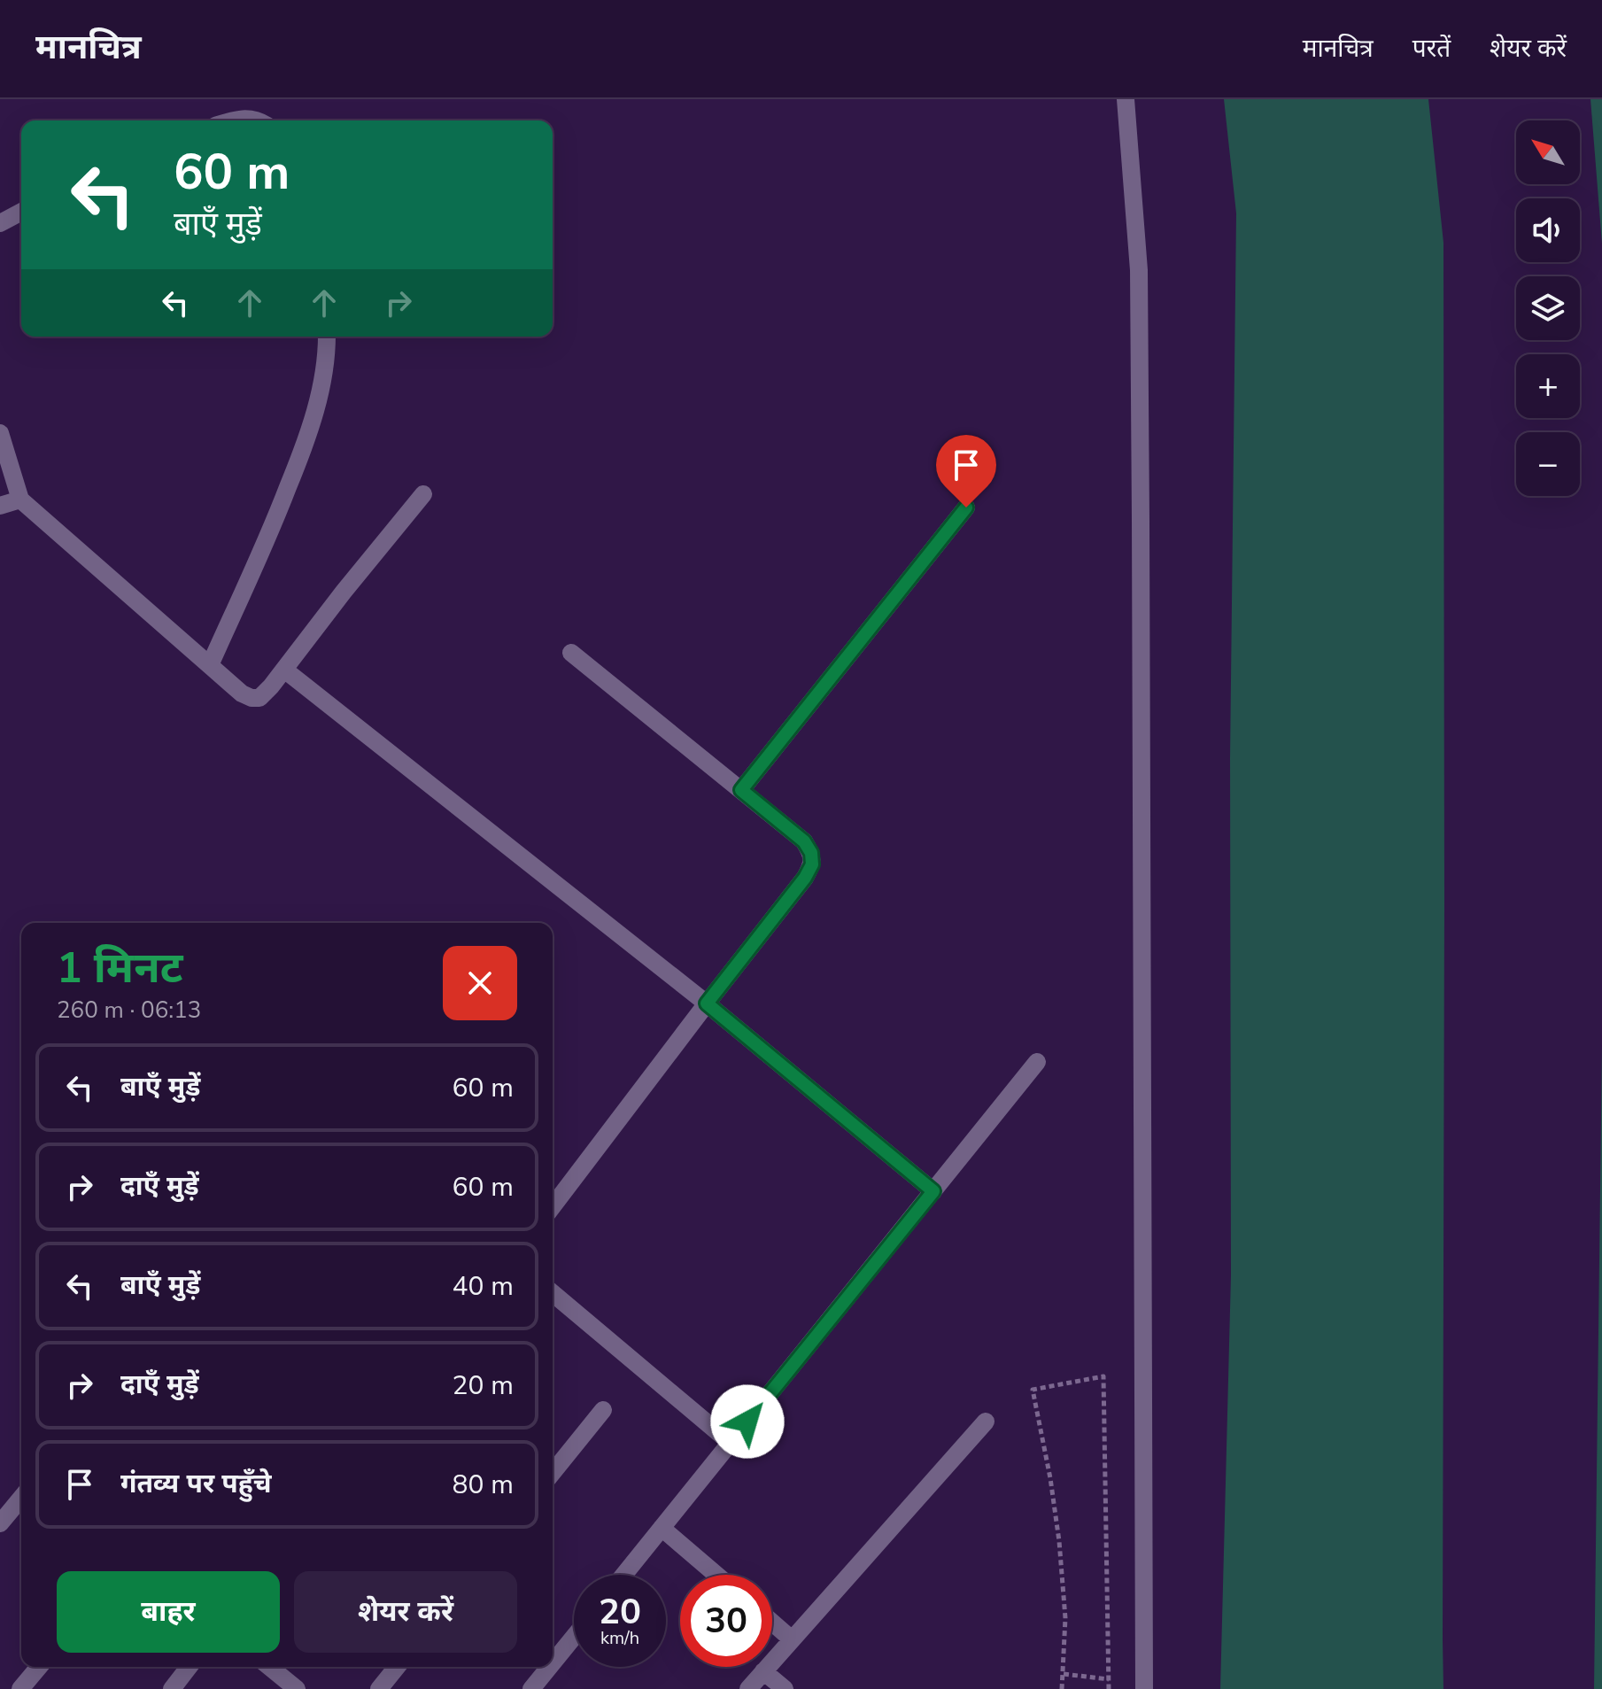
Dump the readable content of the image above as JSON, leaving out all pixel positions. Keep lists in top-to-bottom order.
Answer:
{
  "north": "top left",
  "page": {
    "header": "मानचित्र",
    "nav": ["मानचित्र", "परतें", "शेयर करें"],
    "map_buttons": ["+", "−"],
    "turn": ["60 m", "बाएँ मुड़ें"],
    "heading": ["1 मिनट", "260 m · 06:13"],
    "list": [
      {
        "name": "बाएँ मुड़ें",
        "value": "60 m"
      },
      {
        "name": "दाएँ मुड़ें",
        "value": "60 m"
      },
      {
        "name": "बाएँ मुड़ें",
        "value": "40 m"
      },
      {
        "name": "दाएँ मुड़ें",
        "value": "20 m"
      },
      {
        "name": "गंतव्य पर पहुँचे",
        "value": "80 m"
      }
    ],
    "buttons": ["बाहर", "शेयर करें"],
    "speed": "20 km/h",
    "limit": "30"
  }
}
